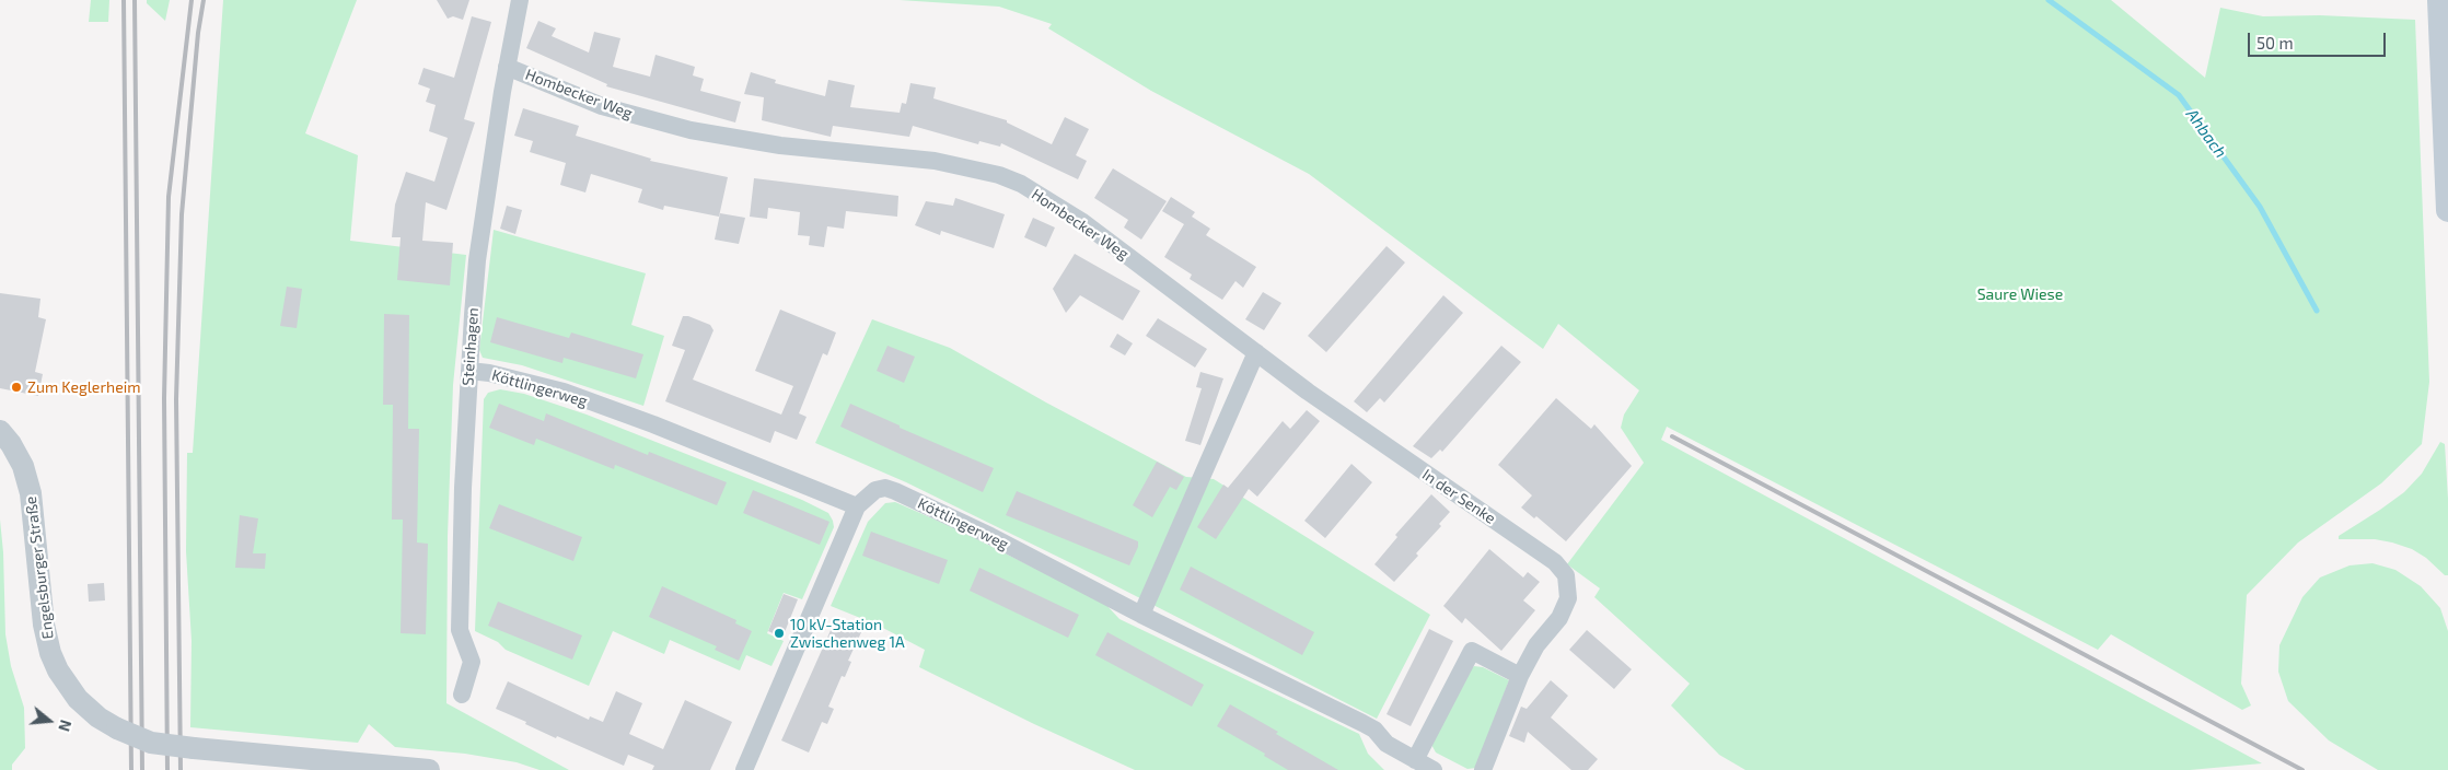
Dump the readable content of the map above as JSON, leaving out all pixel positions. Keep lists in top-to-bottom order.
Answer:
{
  "streets": {
    "street": [
      "Hombecker Weg",
      "Steinhagen",
      "Köttlingerweg",
      "In der Senke",
      "Engelsburger Straße"
    ]
  },
  "crossings": [
    ["Hombecker Weg", "Steinhagen"],
    ["Hombecker Weg", "In der Senke"],
    ["Steinhagen", "Köttlingerweg"]
  ],
  "water": ["Ahbach"],
  "parks": ["Saure Wiese"],
  "places": ["Zum Keglerheim", "10 kV-Station Zwischenweg 1A"],
  "scale_bar": "50 m",
  "north": "right"
}
